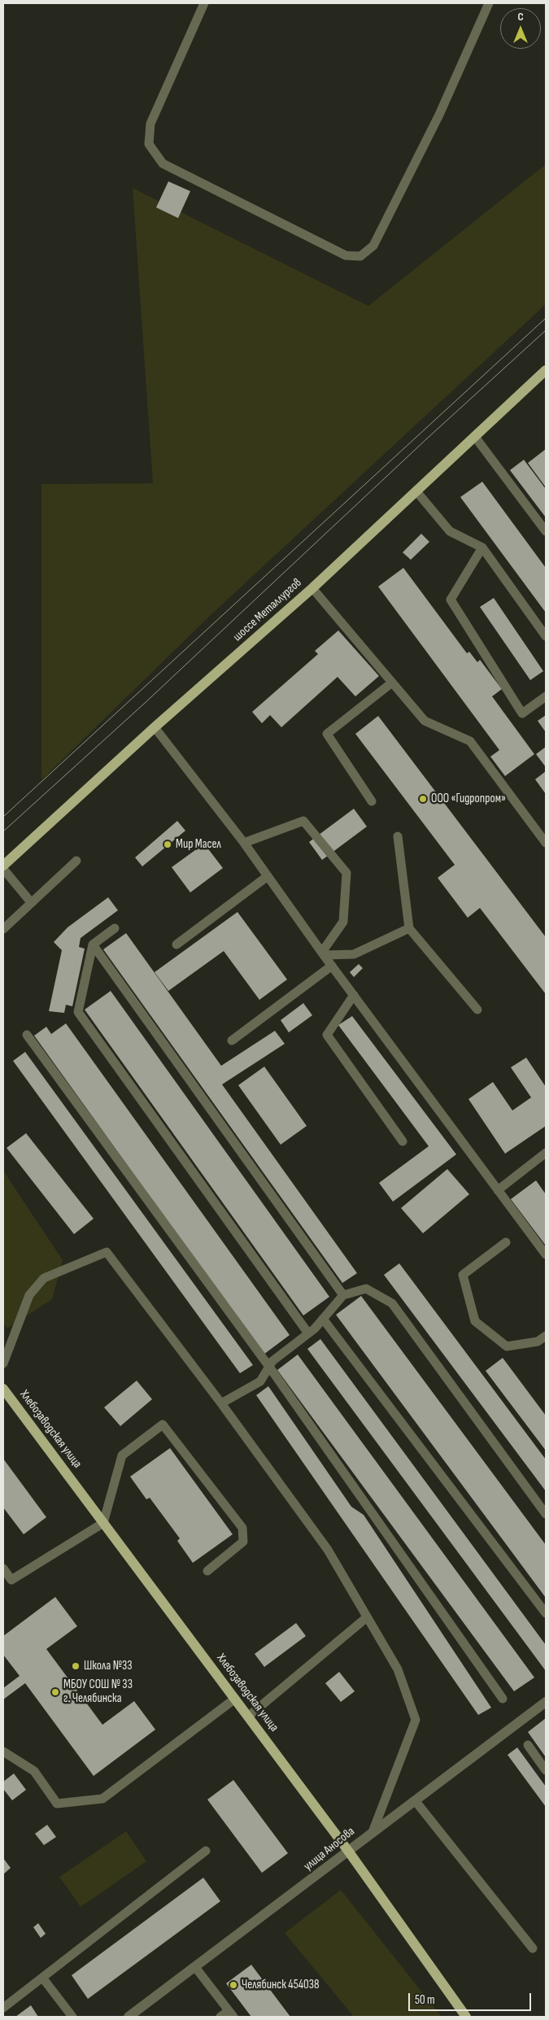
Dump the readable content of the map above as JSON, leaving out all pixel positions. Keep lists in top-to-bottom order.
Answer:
{
  "streets": {
    "main road": ["шоссе Металлургов", "Хлебозаводская улица"],
    "street": ["улица Аносова"]
  },
  "crossings": [
    ["Хлебозаводская улица", "улица Аносова"]
  ],
  "places": [
    "ООО «Гидропром»",
    "Мир Масел",
    "Школа №33",
    "МБОУ СОШ № 33 г. Челябинска",
    "Челябинск 454038"
  ],
  "scale_bar": "50 m",
  "north": "top"
}
